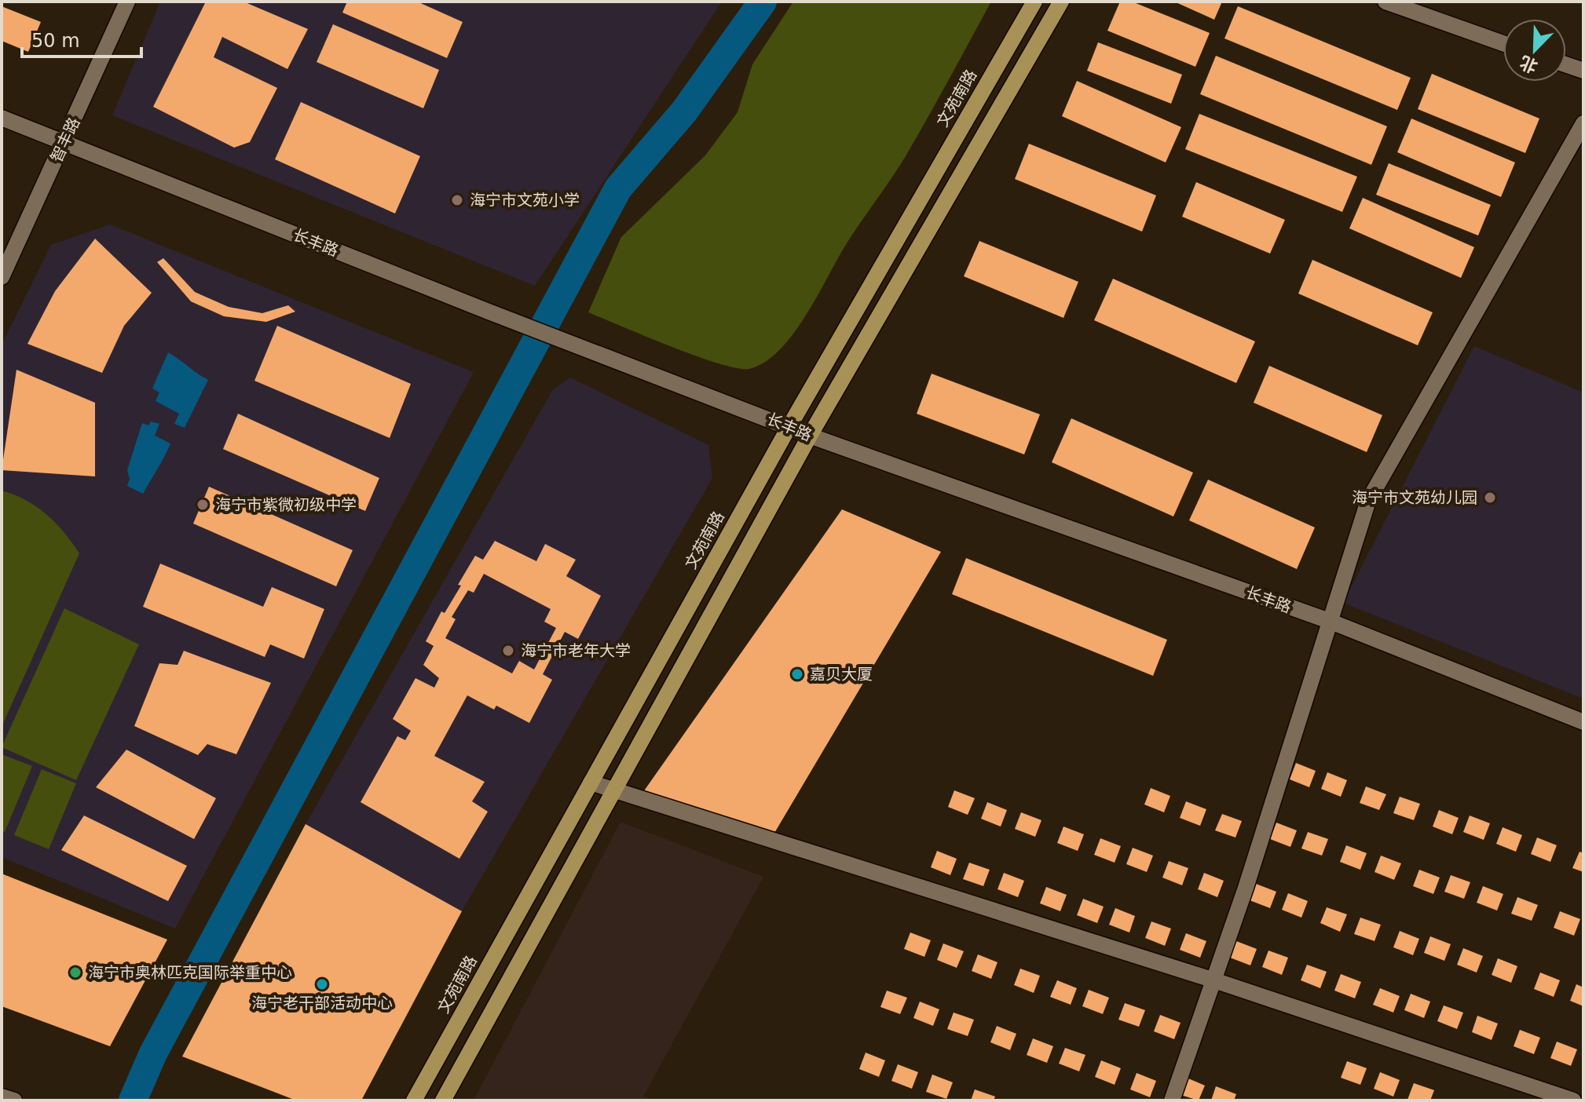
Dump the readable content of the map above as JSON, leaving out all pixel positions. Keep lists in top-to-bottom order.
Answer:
{
  "streets": {
    "main road": ["文苑南路"],
    "street": ["智丰路", "长丰路"]
  },
  "crossings": [
    ["文苑南路", "长丰路"],
    ["智丰路", "长丰路"]
  ],
  "places": [
    "海宁市文苑小学",
    "海宁市文苑幼儿园",
    "海宁市紫微初级中学",
    "海宁市老年大学",
    "嘉贝大厦",
    "海宁市奥林匹克国际举重中心",
    "海宁老干部活动中心"
  ],
  "scale_bar": "50 m",
  "north": "bottom left"
}
